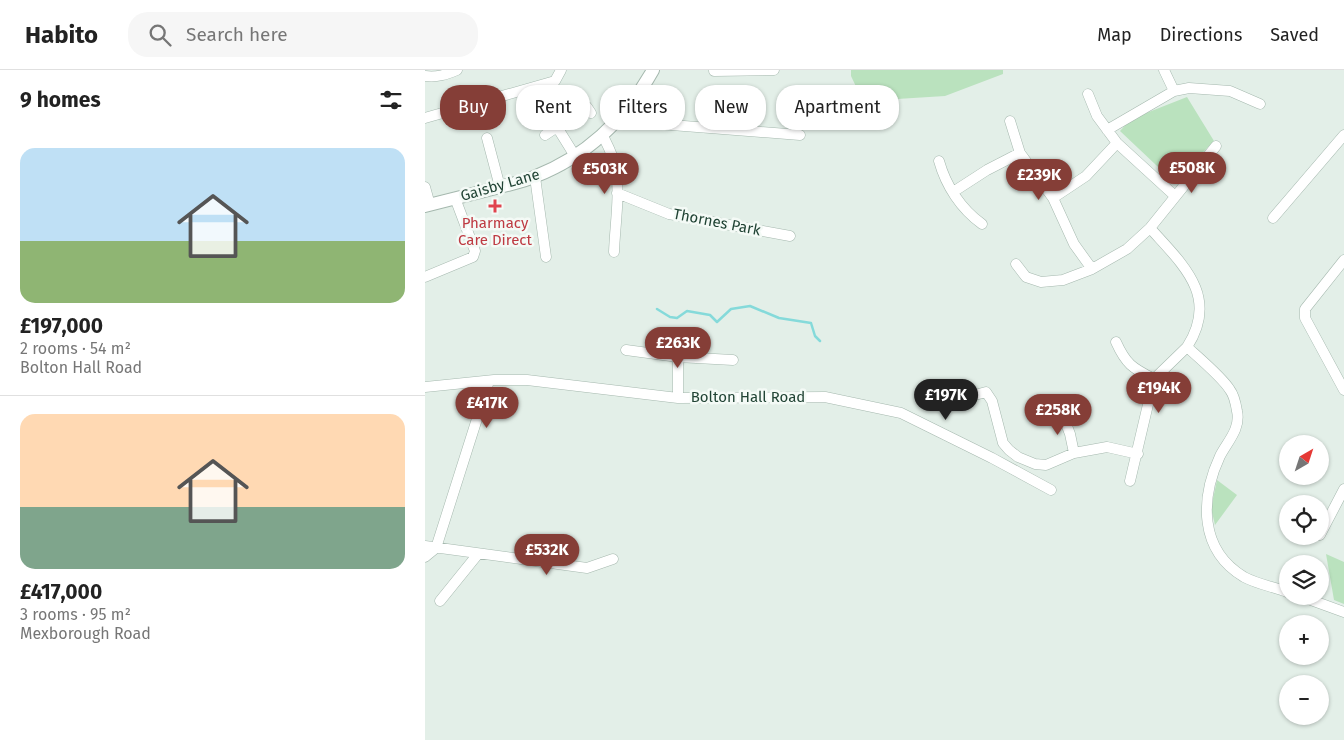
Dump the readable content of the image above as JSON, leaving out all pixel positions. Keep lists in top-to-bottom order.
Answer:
{
  "streets": {
    "street": ["Gaisby Lane", "Thornes Park", "Bolton Hall Road"]
  },
  "places": {
    "health": ["Pharmacy Care Direct"]
  },
  "north": "top right",
  "page": {
    "header": "Habito",
    "search": "Search here",
    "nav": ["Map", "Directions", "Saved"],
    "heading": "9 homes",
    "chip": [
      "Buy",
      "Rent",
      "Filters",
      "New",
      "Apartment"
    ],
    "list": [
      {
        "name": "£197,000",
        "note": "2 rooms · 54 m² · Bolton Hall Road"
      },
      {
        "name": "£417,000",
        "note": "3 rooms · 95 m² · Mexborough Road"
      }
    ],
    "price": [
      "£508K",
      "£503K",
      "£239K",
      "£263K",
      "£194K",
      "£197K",
      "£417K",
      "£258K",
      "£532K"
    ],
    "map_buttons": ["+", "−"]
  }
}
